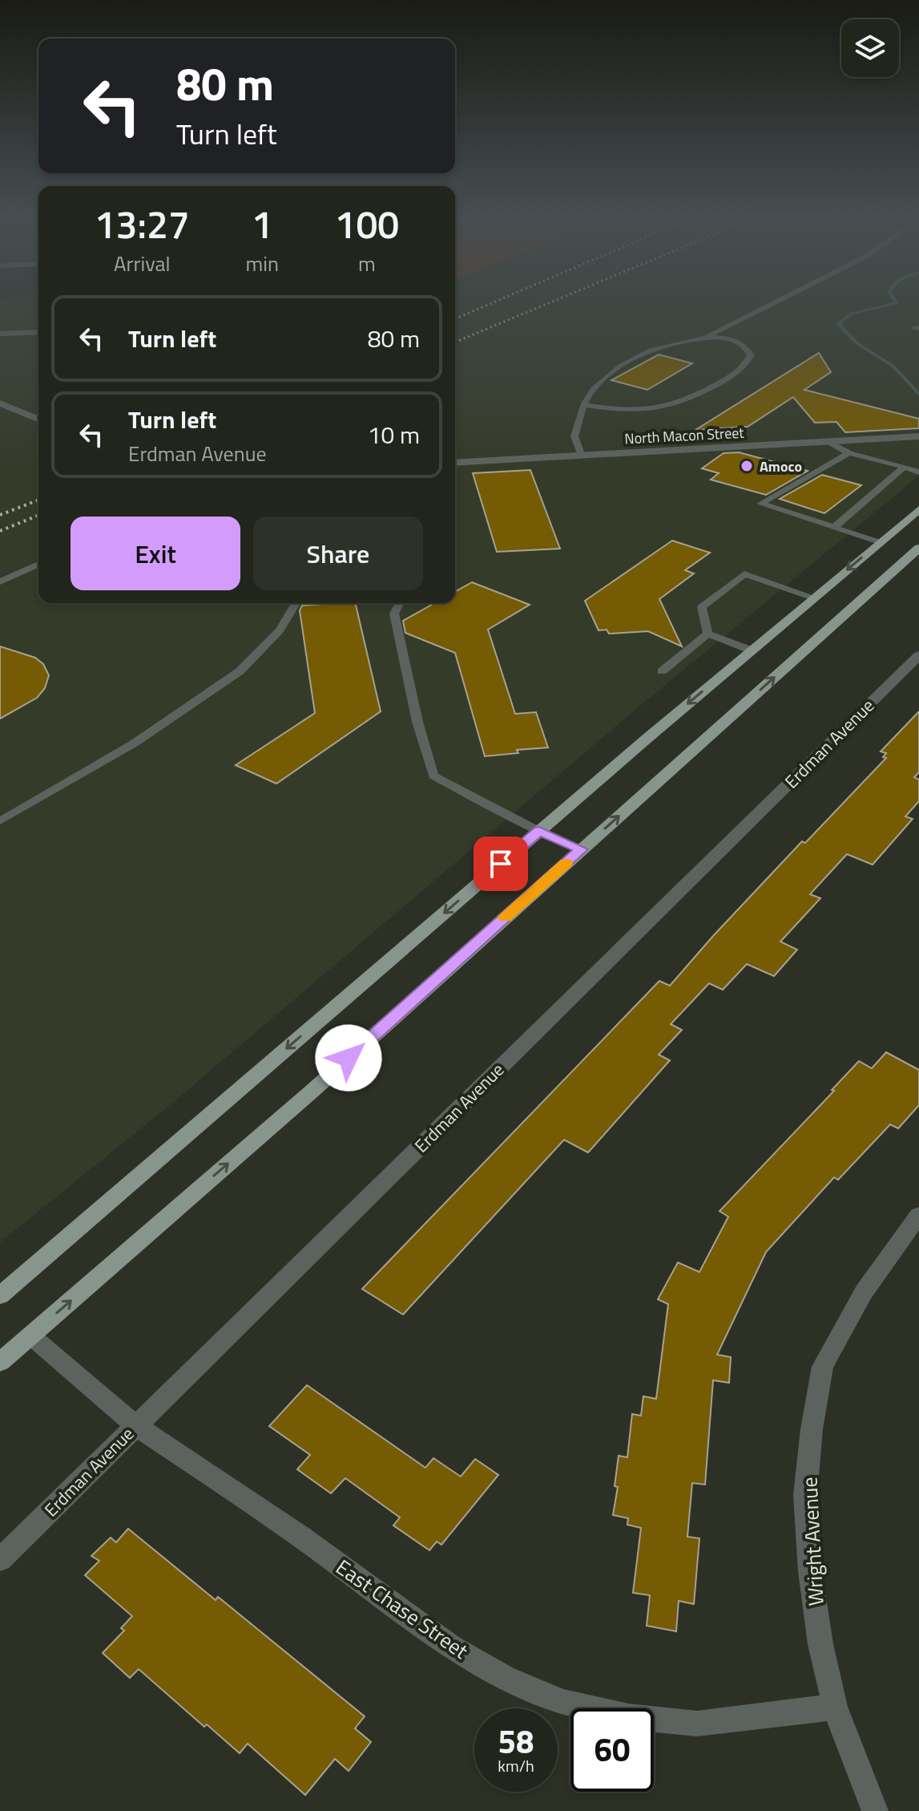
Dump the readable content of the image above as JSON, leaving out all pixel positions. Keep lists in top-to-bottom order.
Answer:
{
  "streets": {
    "street": [
      "North Macon Street",
      "Erdman Avenue",
      "Wright Avenue",
      "East Chase Street"
    ]
  },
  "crossings": [
    ["Erdman Avenue", "East Chase Street"],
    ["Wright Avenue", "East Chase Street"]
  ],
  "places": ["Amoco"],
  "page": {
    "turn": ["80 m", "Turn left"],
    "eta": [
      "13:27",
      "Arrival",
      "1",
      "min",
      "100",
      "m"
    ],
    "list": [
      {
        "name": "Turn left",
        "value": "80 m"
      },
      {
        "name": "Turn left",
        "note": "Erdman Avenue",
        "value": "10 m"
      }
    ],
    "buttons": ["Exit", "Share"],
    "speed": "58 km/h",
    "limit": "60"
  }
}
